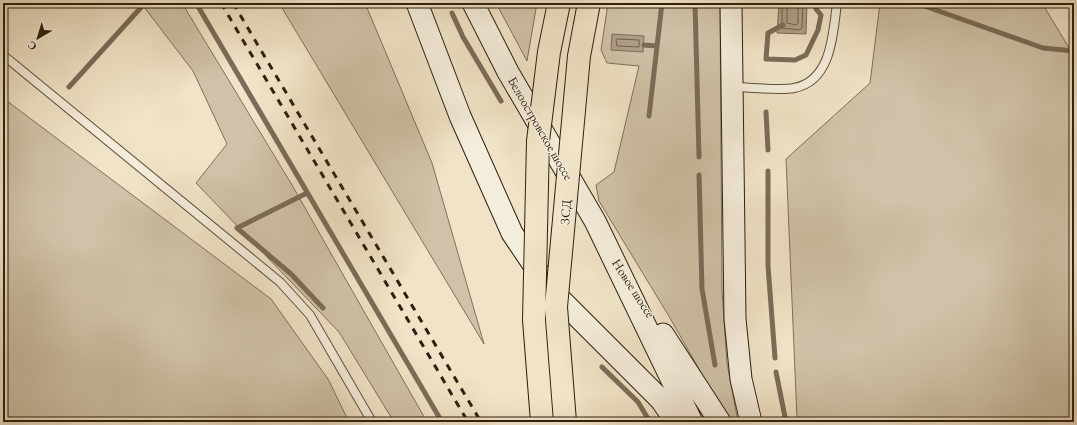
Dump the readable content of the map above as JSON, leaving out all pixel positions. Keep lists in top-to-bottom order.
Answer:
{
  "streets": {
    "highway": ["ЗСД"],
    "main road": ["Белоостровское шоссе", "Новое шоссе"]
  },
  "crossings": [
    ["Белоостровское шоссе", "Новое шоссе"]
  ],
  "north": "bottom left"
}
